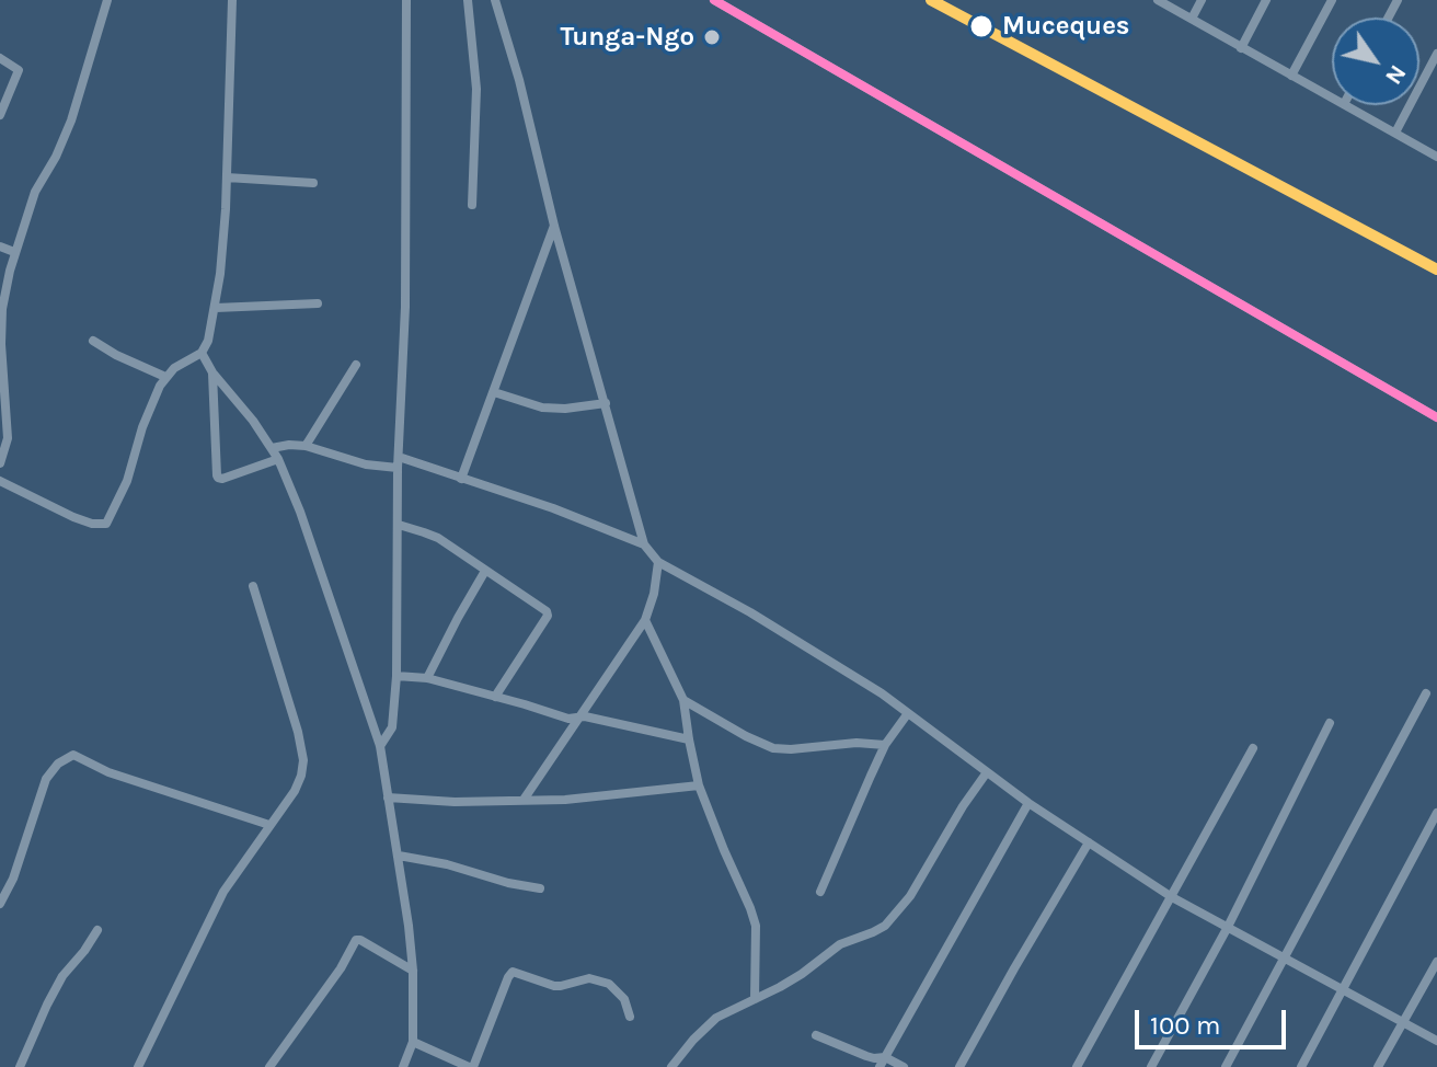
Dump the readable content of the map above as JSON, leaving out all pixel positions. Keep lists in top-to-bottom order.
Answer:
{
  "places": ["Muceques", "Tunga-Ngo"],
  "scale_bar": "100 m",
  "north": "bottom right"
}
